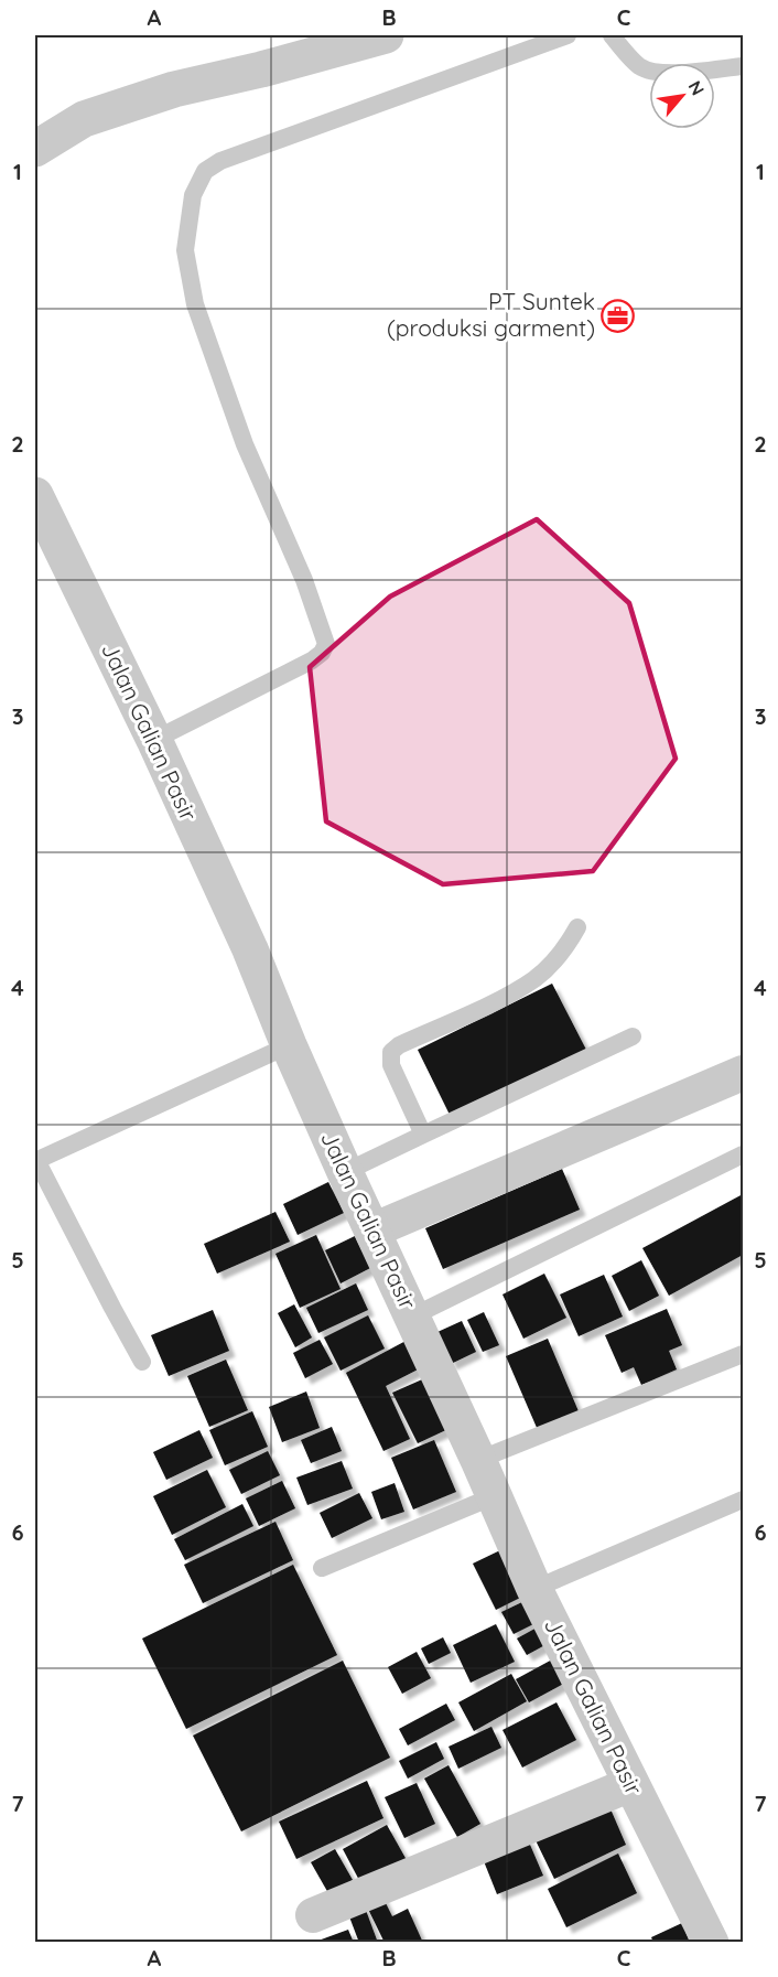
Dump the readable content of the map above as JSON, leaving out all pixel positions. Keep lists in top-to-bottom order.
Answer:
{
  "streets": {
    "street": ["Jalan Galian Pasir"]
  },
  "places": {
    "office": ["PT Suntek (produksi garment)"]
  },
  "north": "top right",
  "grid": {
    "columns": ["A", "B", "C"],
    "rows": [
      "1",
      "2",
      "3",
      "4",
      "5",
      "6",
      "7"
    ]
  }
}
